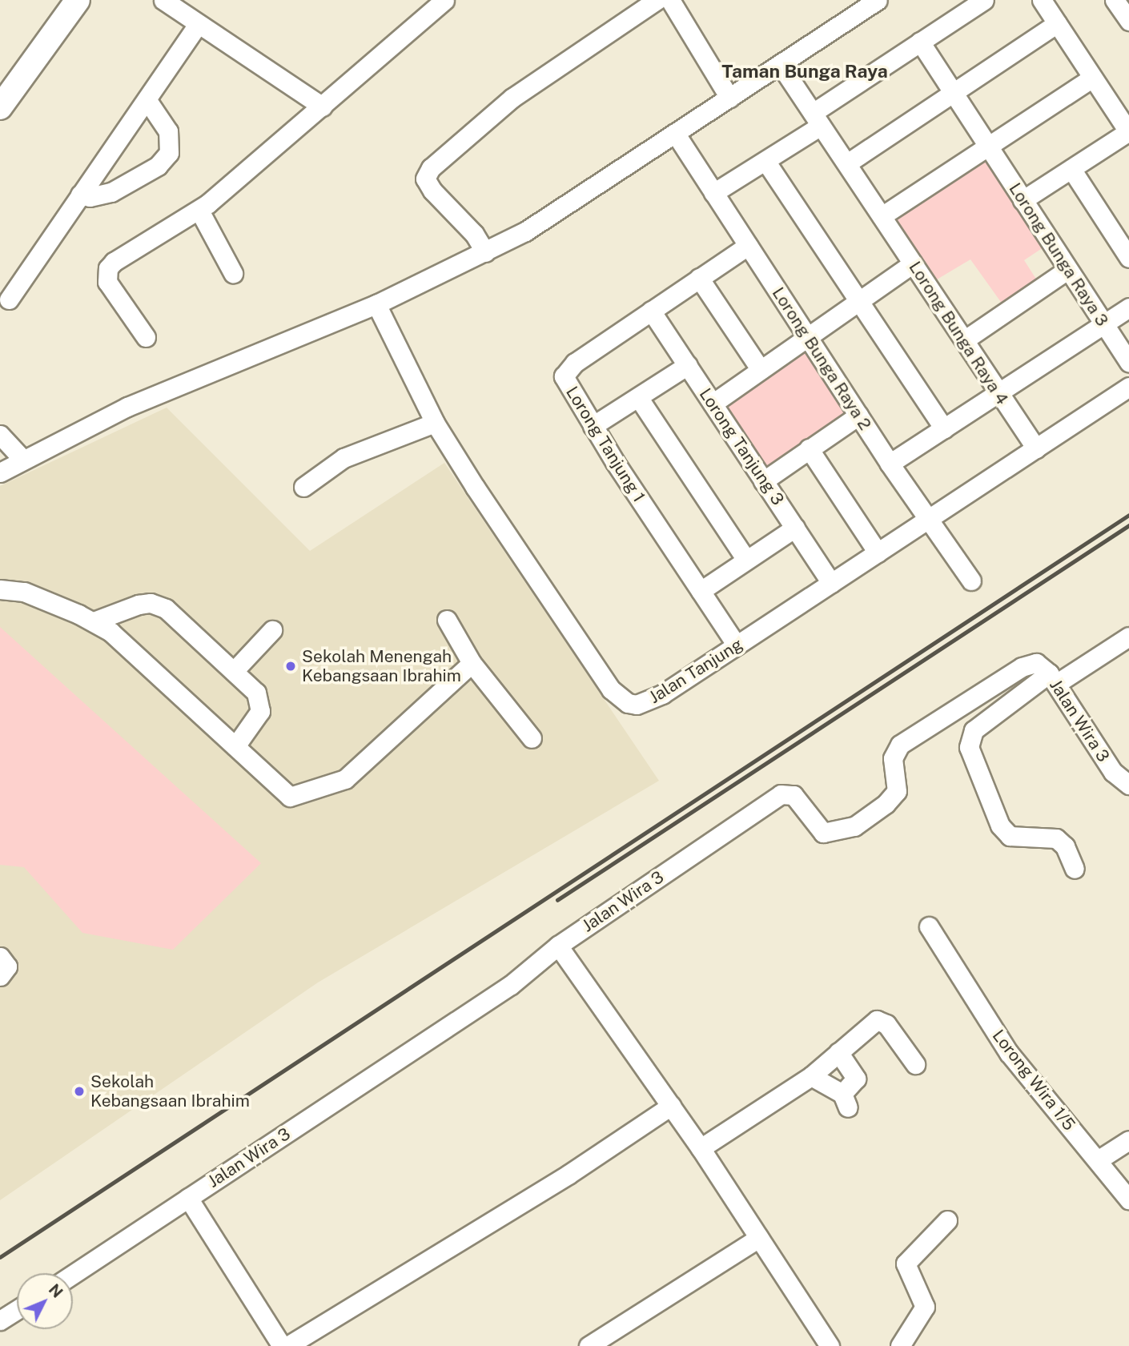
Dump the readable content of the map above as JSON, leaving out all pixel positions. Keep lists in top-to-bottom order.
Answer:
{
  "streets": {
    "street": [
      "Lorong Bunga Raya 3",
      "Lorong Bunga Raya 4",
      "Lorong Bunga Raya 2",
      "Lorong Tanjung 1",
      "Lorong Tanjung 3",
      "Jalan Tanjung",
      "Jalan Wira 3",
      "Lorong Wira 1/5"
    ]
  },
  "crossings": [
    ["Lorong Bunga Raya 4", "Jalan Tanjung"],
    ["Lorong Bunga Raya 2", "Lorong Tanjung 1"],
    ["Lorong Bunga Raya 2", "Jalan Tanjung"],
    ["Lorong Tanjung 1", "Lorong Tanjung 3"],
    ["Lorong Tanjung 1", "Jalan Tanjung"],
    ["Lorong Tanjung 3", "Jalan Tanjung"]
  ],
  "districts": ["Taman Bunga Raya"],
  "places": ["Sekolah Menengah Kebangsaan Ibrahim", "Sekolah Kebangsaan Ibrahim"],
  "north": "top right"
}
